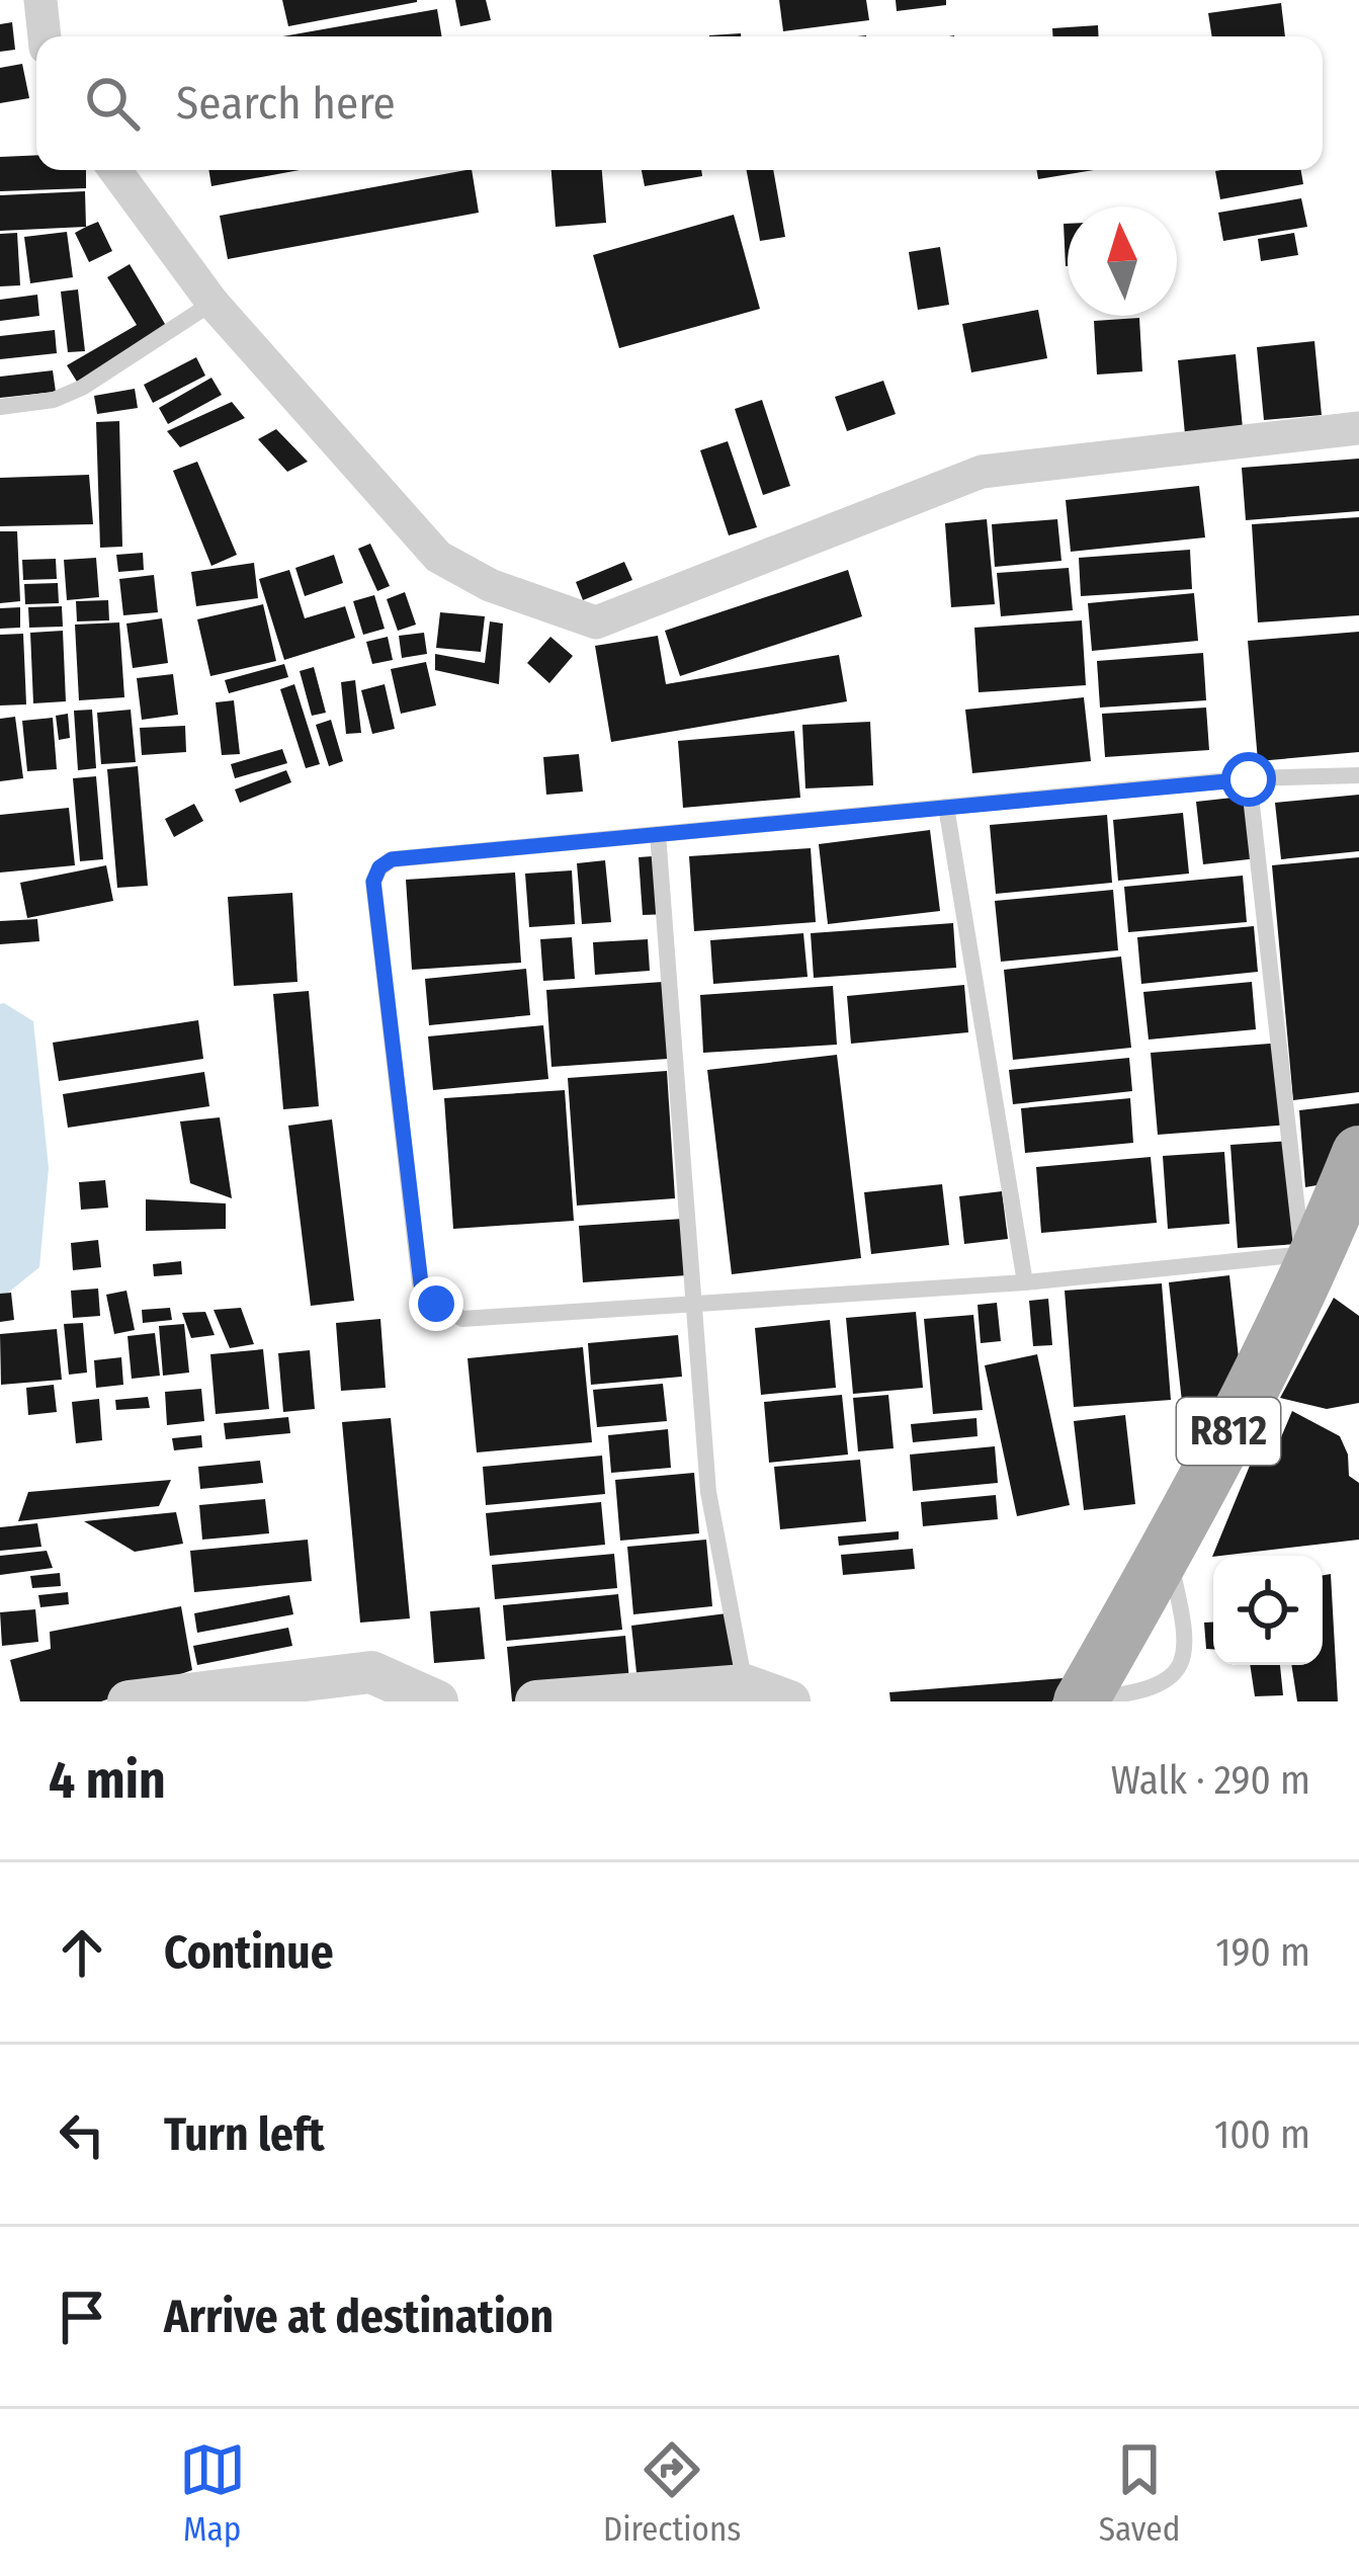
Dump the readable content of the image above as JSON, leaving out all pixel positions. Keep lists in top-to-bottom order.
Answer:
{
  "streets": {
    "main road": ["R812"]
  },
  "north": "top",
  "page": {
    "search": "Search here",
    "heading": ["4 min", "Walk · 290 m"],
    "list": [
      ["Continue", "190 m"],
      ["Turn left", "100 m"],
      "Arrive at destination"
    ],
    "nav": ["Map", "Directions", "Saved"]
  }
}
